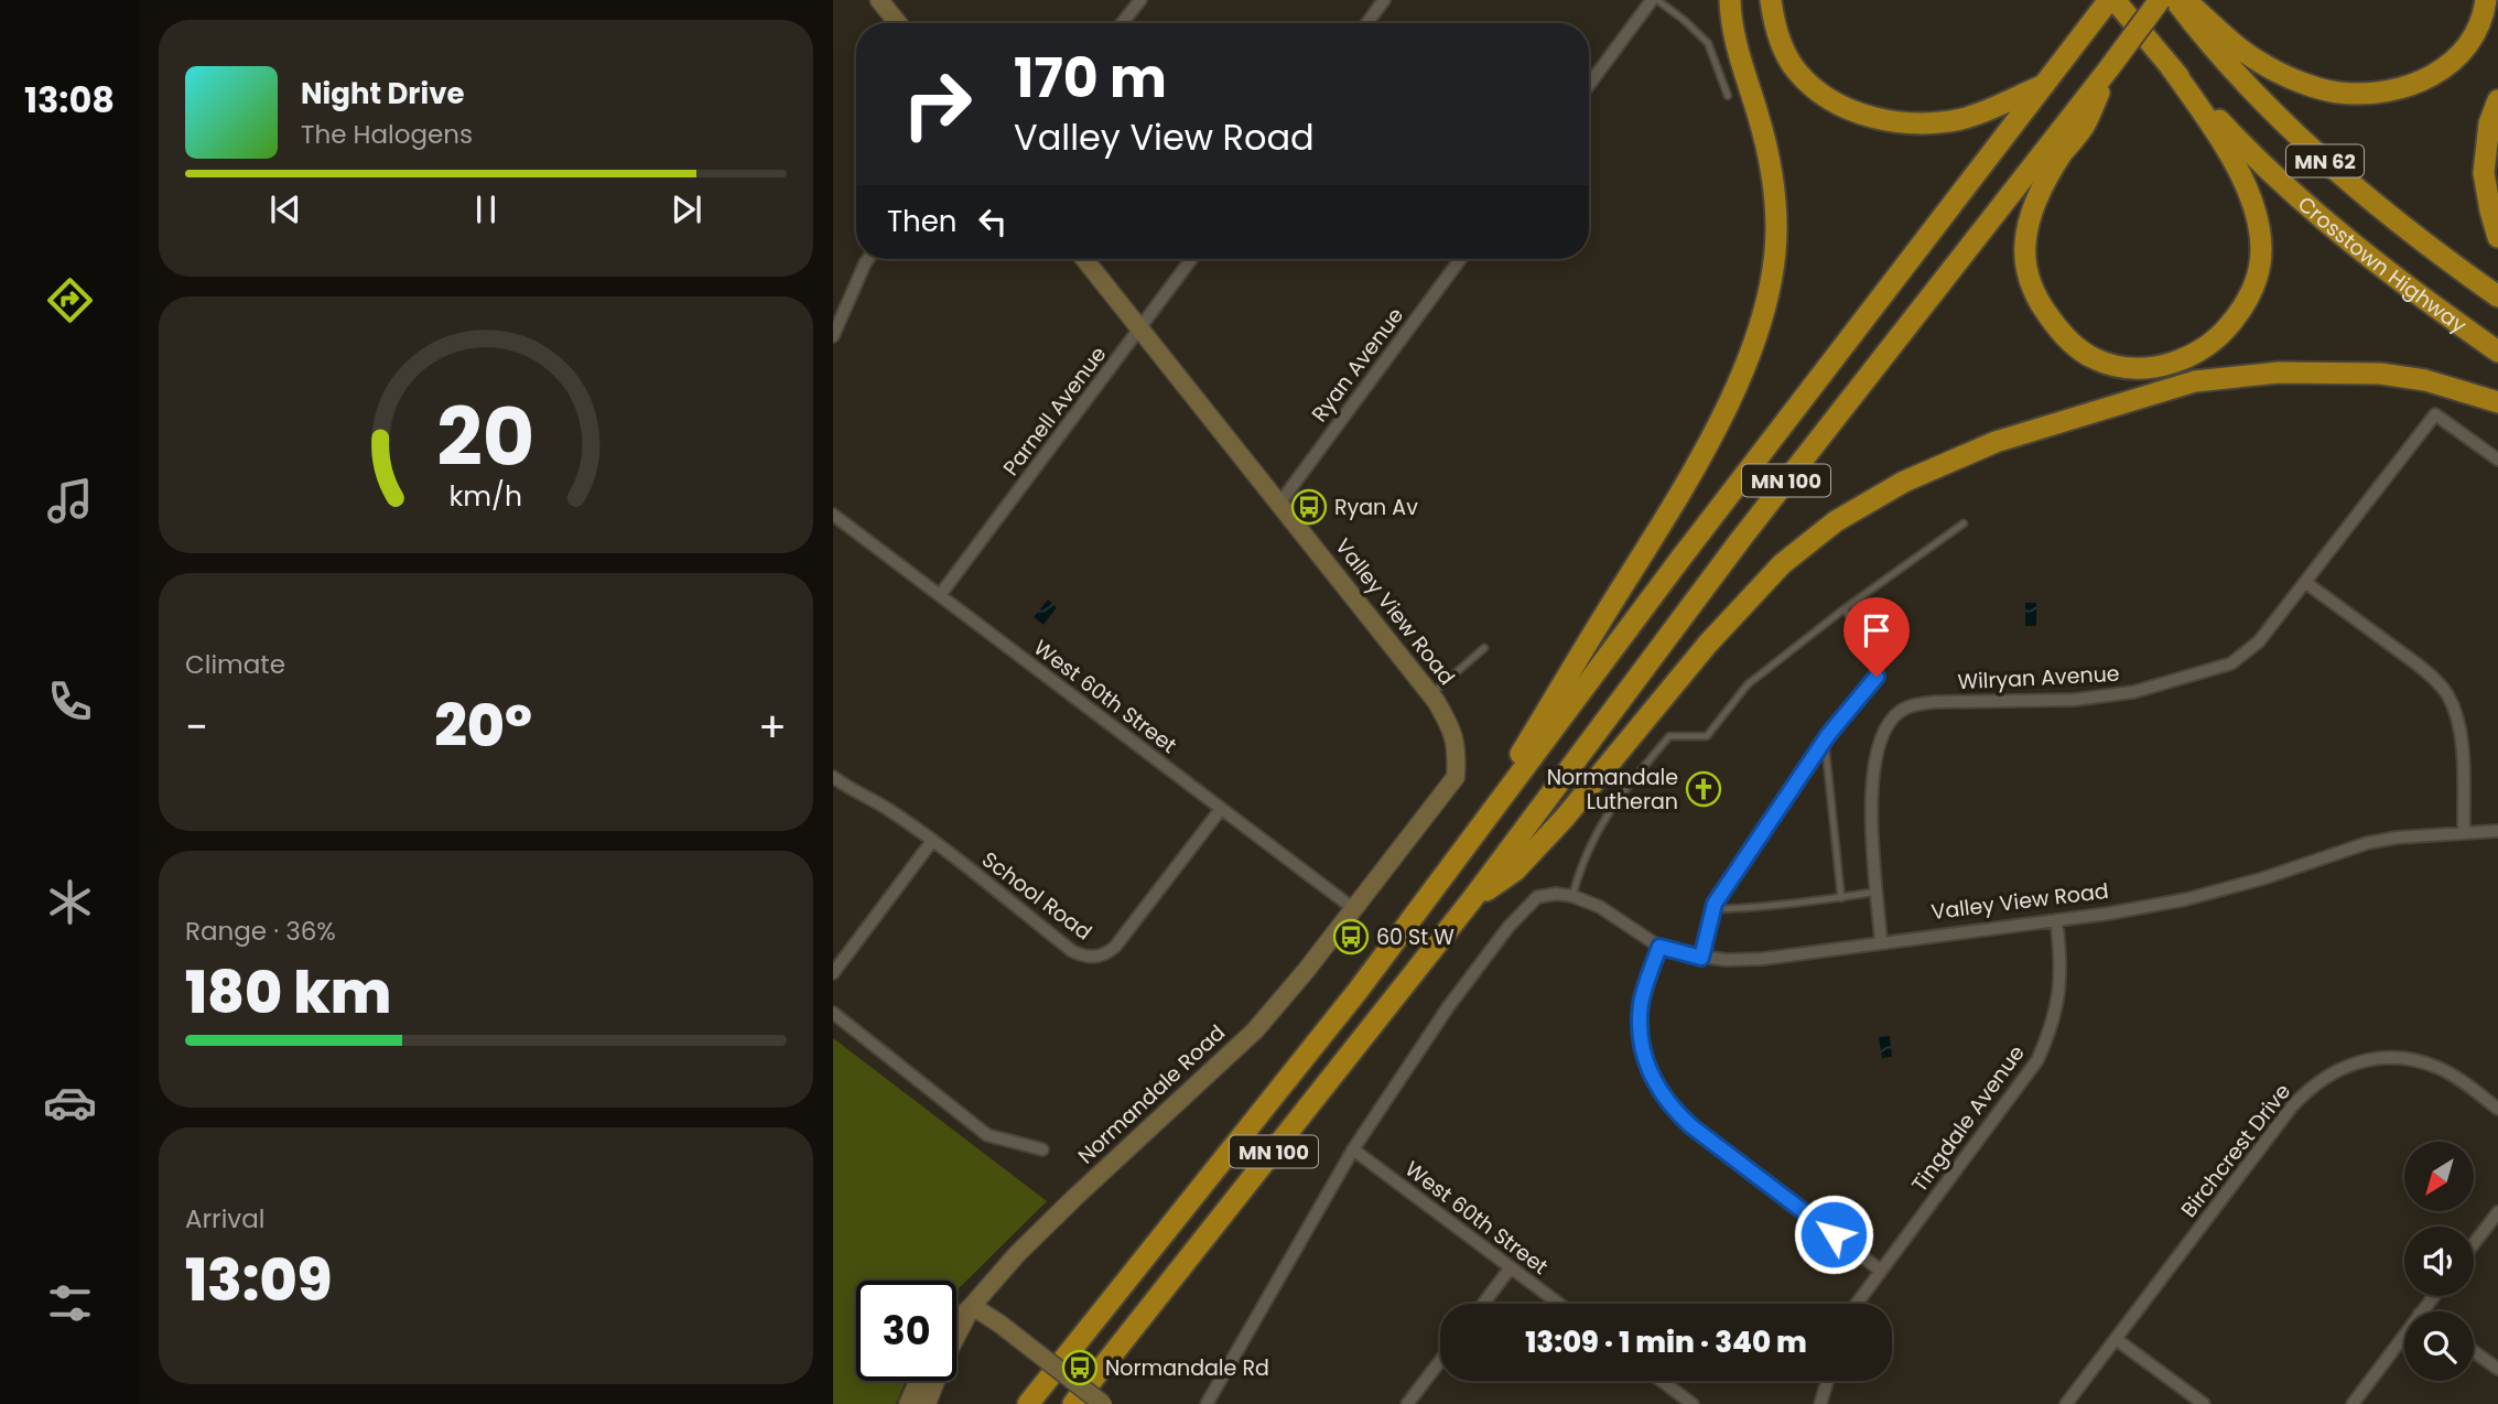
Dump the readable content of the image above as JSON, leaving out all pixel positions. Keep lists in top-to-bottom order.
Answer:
{
  "streets": {
    "highway": ["MN 62", "Crosstown Highway", "MN 100"],
    "street": [
      "Ryan Avenue",
      "Parnell Avenue",
      "Valley View Road",
      "Wilryan Avenue",
      "West 60th Street",
      "School Road",
      "Normandale Road",
      "Tingdale Avenue",
      "Birchcrest Drive"
    ]
  },
  "crossings": [
    ["Ryan Avenue", "Valley View Road"],
    ["Parnell Avenue", "Valley View Road"],
    ["Parnell Avenue", "West 60th Street"],
    ["Valley View Road", "Wilryan Avenue"],
    ["Valley View Road", "West 60th Street"],
    ["Valley View Road", "Normandale Road"],
    ["Valley View Road", "Tingdale Avenue"],
    ["West 60th Street", "School Road"],
    ["West 60th Street", "Normandale Road"]
  ],
  "places": {
    "bus stop": ["Ryan Av", "60 St W", "Normandale Rd"],
    "church": ["Normandale Lutheran"]
  },
  "north": "bottom left",
  "page": {
    "tabs": "13:08",
    "turn": ["170 m", "Valley View Road"],
    "song": ["Night Drive", "The Halogens"],
    "then": "Then",
    "tile": [
      "Climate",
      ["Range · 36%", "180 km"],
      ["Arrival", "13:09"]
    ],
    "heat": ["−", "20°", "+"],
    "limit": "30",
    "trip": "13:09 · 1 min · 340 m",
    "gauge": ["20", "km/h"]
  }
}
